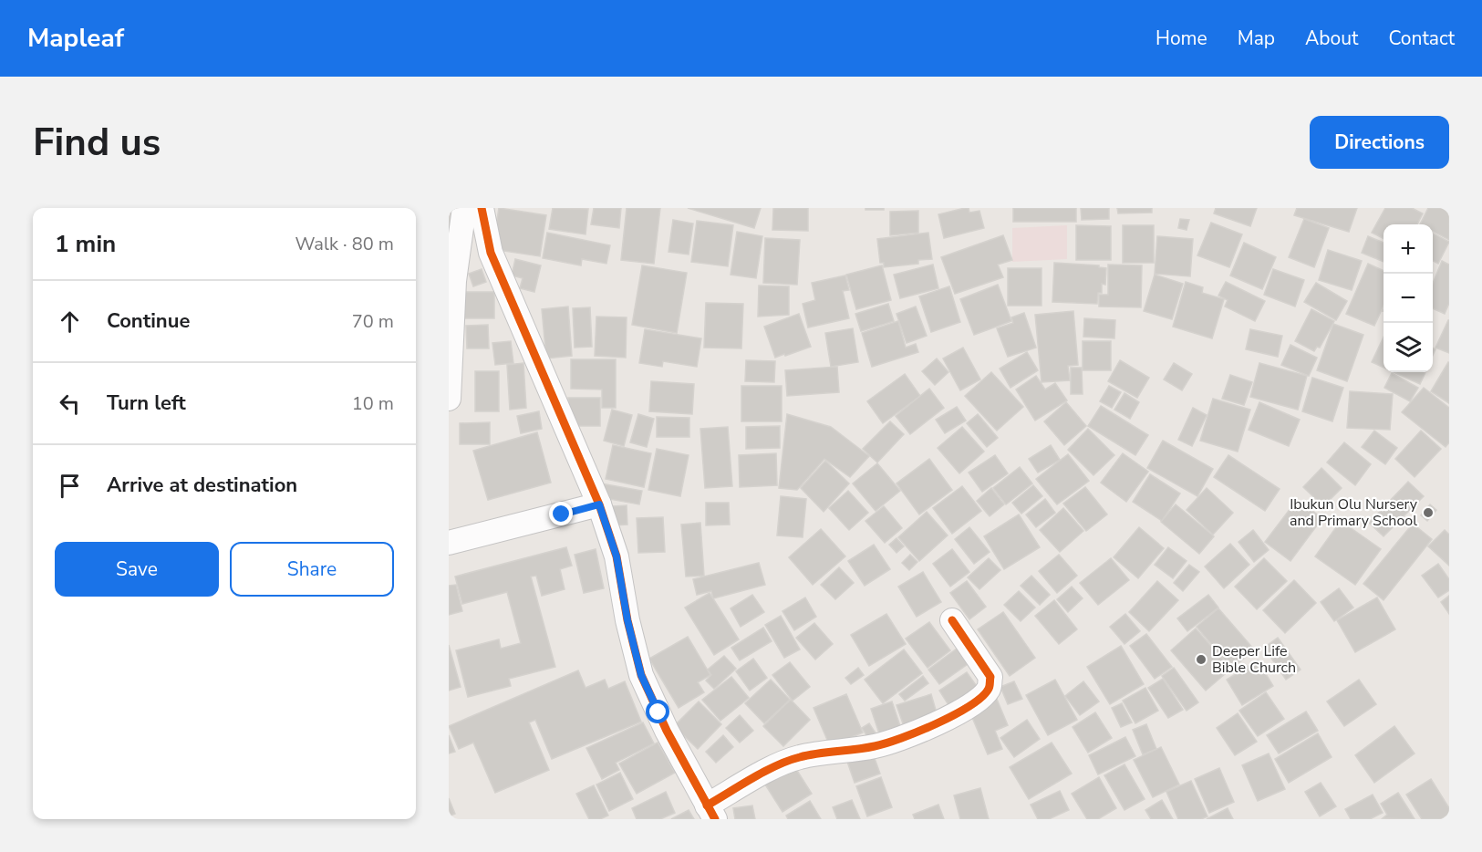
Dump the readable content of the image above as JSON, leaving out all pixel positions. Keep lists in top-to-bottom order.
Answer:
{
  "places": ["Ibukun Olu Nursery and Primary School", "Deeper Life Bible Church"],
  "page": {
    "header": "Mapleaf",
    "nav": [
      "Home",
      "Map",
      "About",
      "Contact"
    ],
    "buttons": [
      "Directions",
      ["Save", "Share"]
    ],
    "title": "Find us",
    "heading": ["1 min", "Walk · 80 m"],
    "map_buttons": ["+", "−"],
    "list": [
      ["Continue", "70 m"],
      ["Turn left", "10 m"],
      "Arrive at destination"
    ]
  }
}
